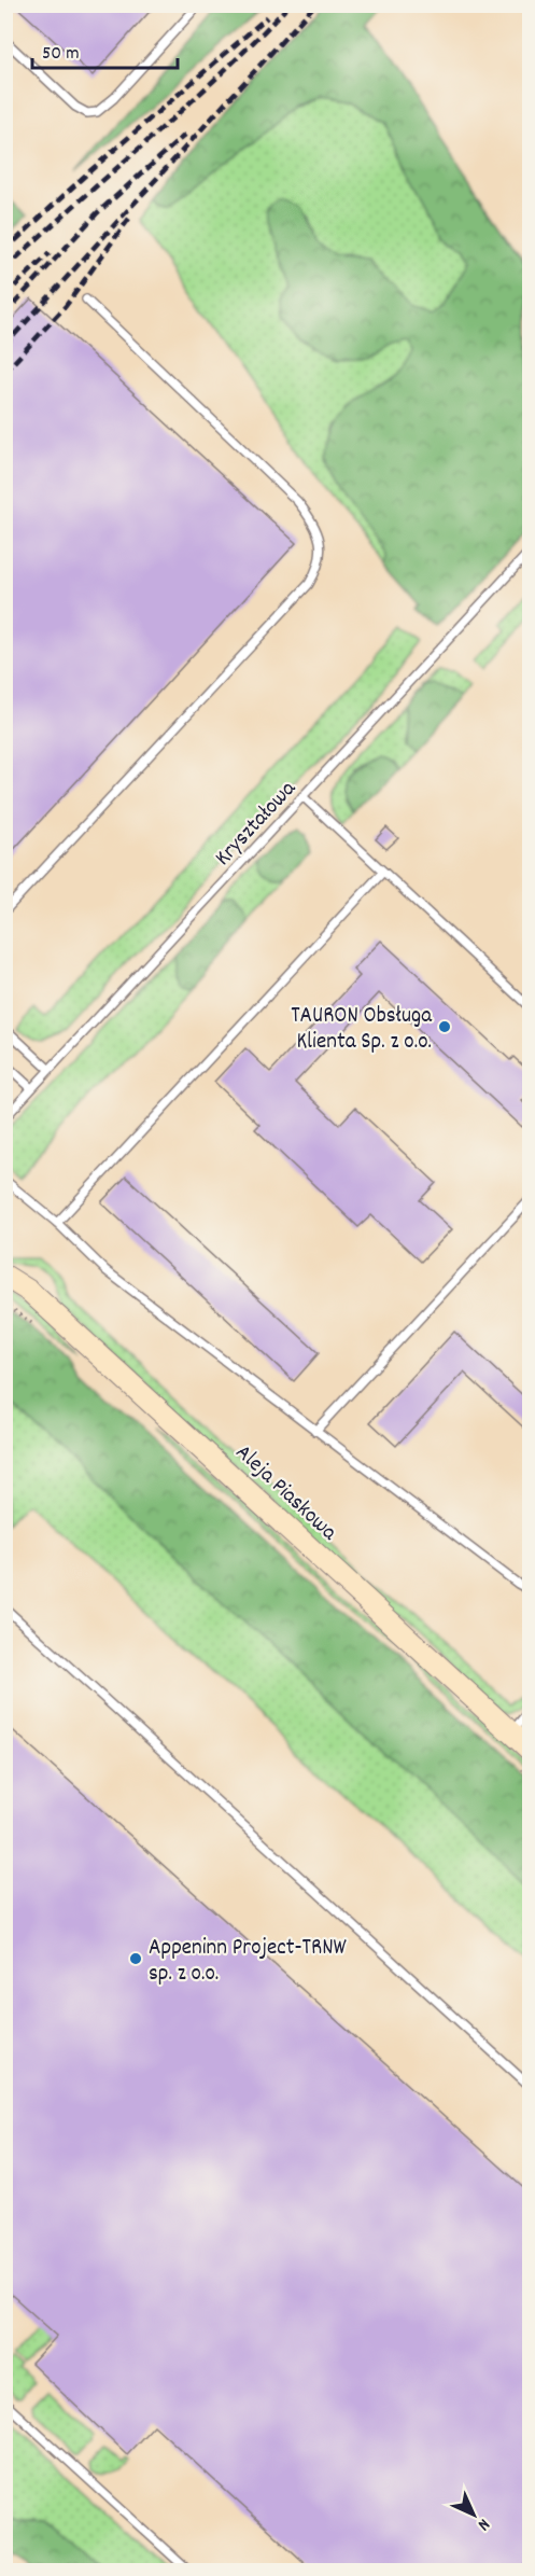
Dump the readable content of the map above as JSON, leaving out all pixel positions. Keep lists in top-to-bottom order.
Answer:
{
  "streets": {
    "main road": ["Aleja Piaskowa"],
    "lane": ["Kryształowa"]
  },
  "places": ["TAURON Obsługa Klienta Sp. z o.o.", "Appeninn Project-TRNW sp. z o.o."],
  "scale_bar": "50 m",
  "north": "bottom right"
}
